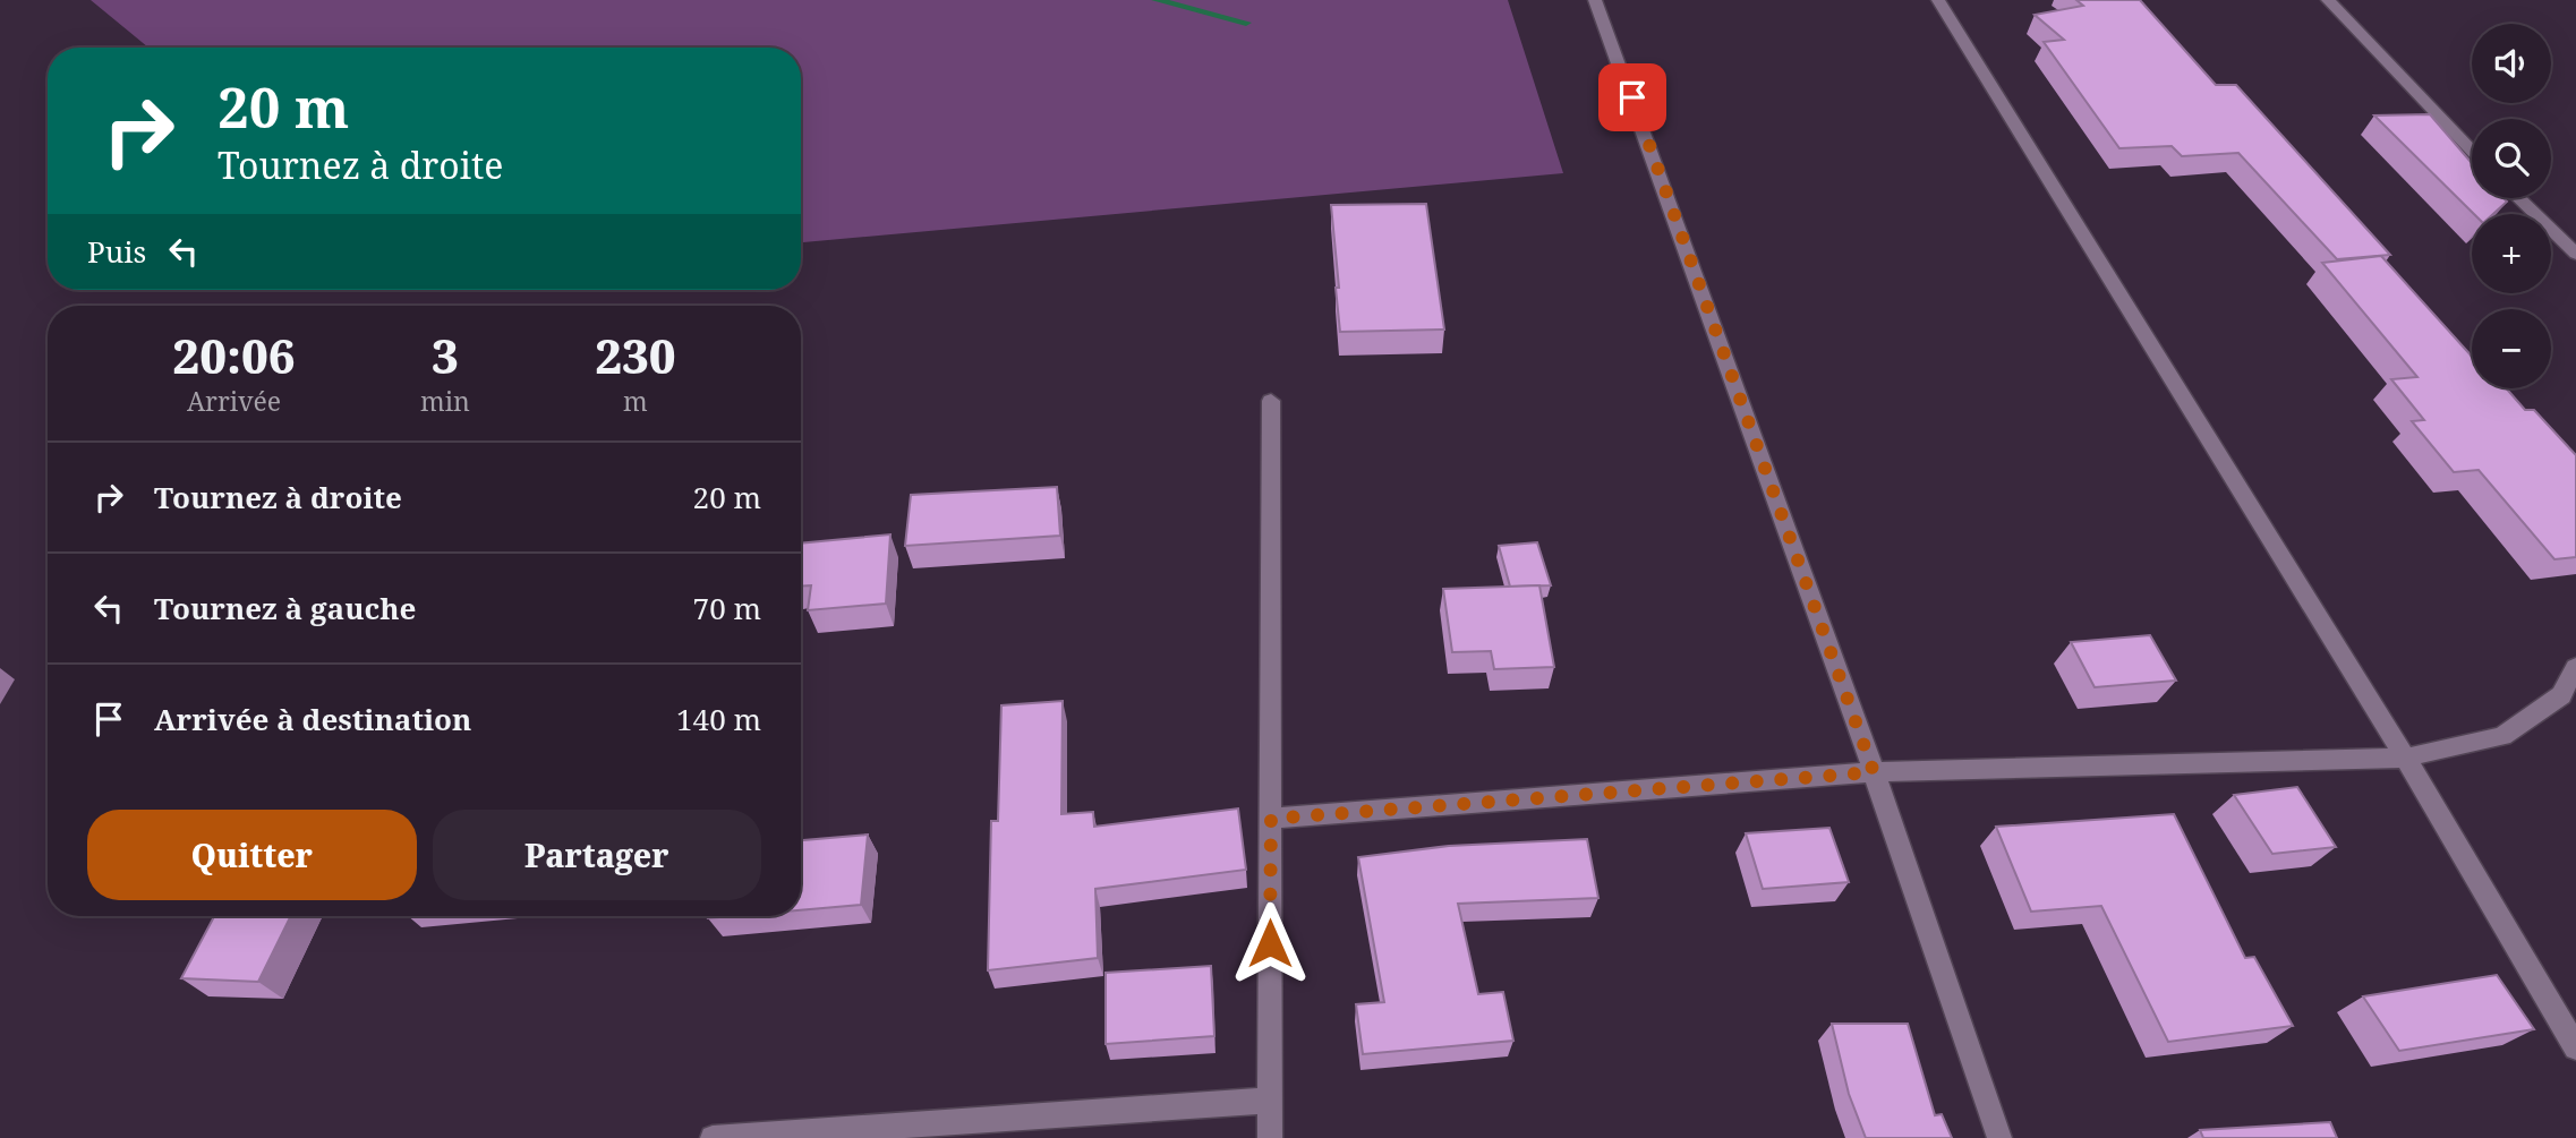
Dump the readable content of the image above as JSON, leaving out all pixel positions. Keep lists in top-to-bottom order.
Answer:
{
  "page": {
    "map_buttons": ["+", "−"],
    "turn": ["20 m", "Tournez à droite"],
    "then": "Puis",
    "eta": [
      "20:06",
      "Arrivée",
      "3",
      "min",
      "230",
      "m"
    ],
    "list": [
      {
        "name": "Tournez à droite",
        "value": "20 m"
      },
      {
        "name": "Tournez à gauche",
        "value": "70 m"
      },
      {
        "name": "Arrivée à destination",
        "value": "140 m"
      }
    ],
    "buttons": ["Quitter", "Partager"]
  }
}
